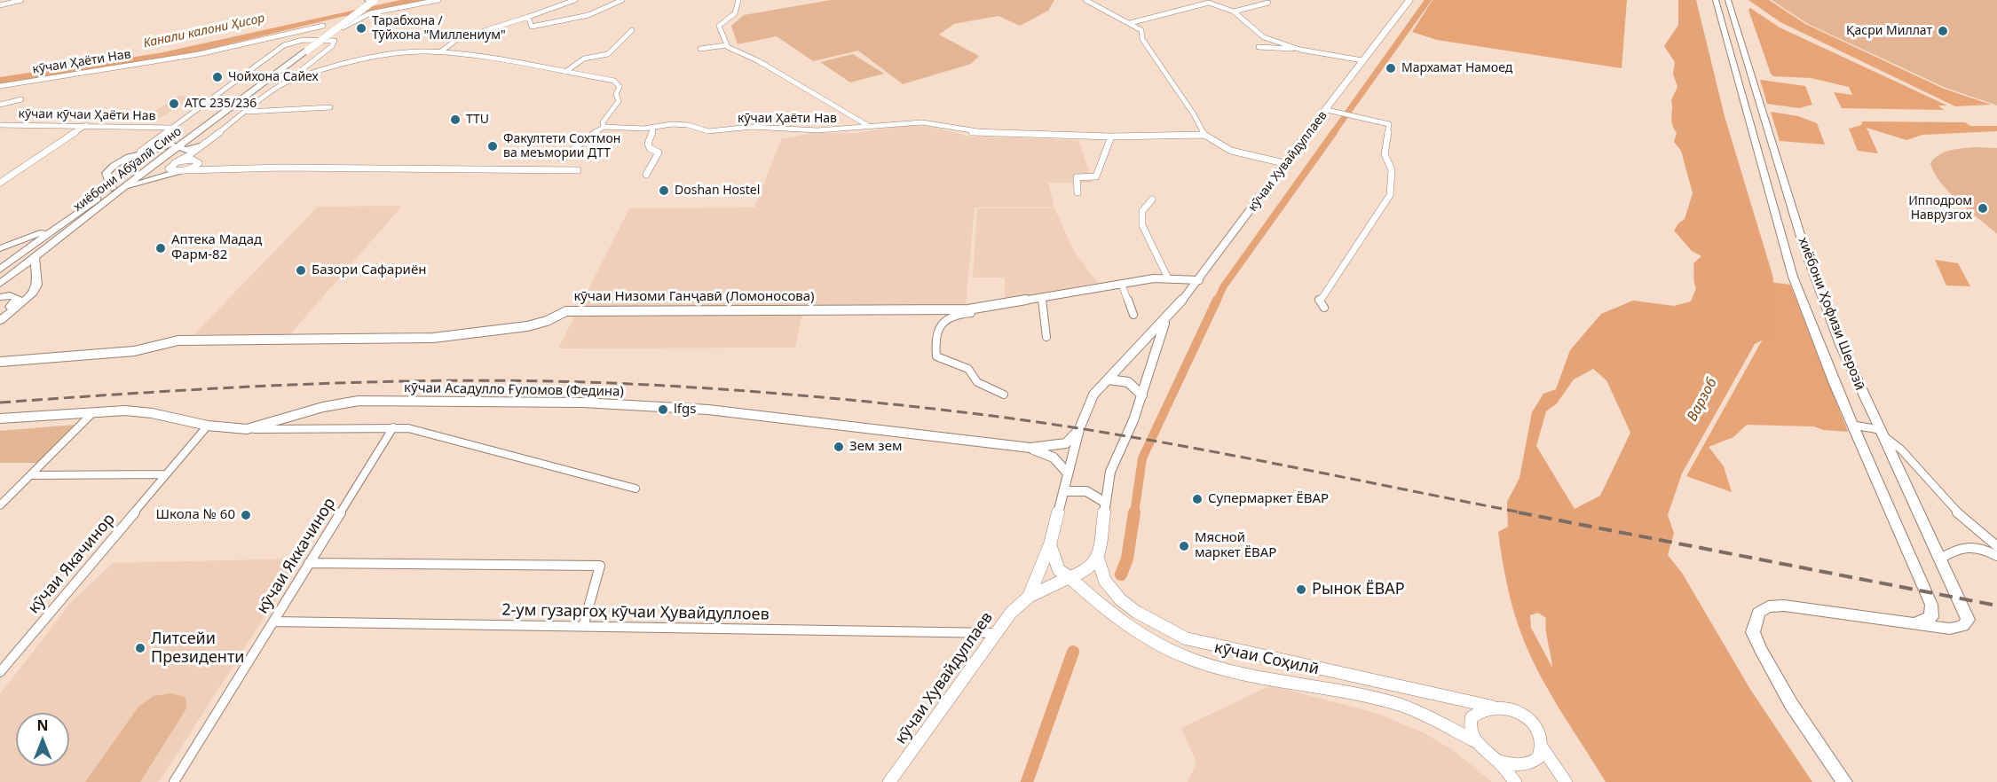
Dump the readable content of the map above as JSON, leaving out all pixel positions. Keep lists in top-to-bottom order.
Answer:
{
  "streets": {
    "main road": ["хиёбони Абӯалӣ Сино", "хиёбони Ҳофизи Шерозӣ"],
    "street": [
      "кӯчаи Ҳаёти Нав",
      "кӯчаи кӯчаи Ҳаёти Нав",
      "кӯчаи Хувайдуллаев",
      "кӯчаи Низоми Ганҷавӣ (Ломоносова)",
      "кӯчаи Асадулло Ғуломов (Федина)",
      "кӯчаи Яккачинор",
      "кӯчаи Якачинор",
      "2-ум гузаргоҳ кӯчаи Ҳувайдуллоев",
      "кӯчаи Соҳилӣ"
    ]
  },
  "crossings": [
    ["кӯчаи Хувайдуллаев", "кӯчаи Низоми Ганҷавӣ (Ломоносова)"],
    ["кӯчаи Хувайдуллаев", "2-ум гузаргоҳ кӯчаи Ҳувайдуллоев"],
    ["кӯчаи Хувайдуллаев", "кӯчаи Соҳилӣ"],
    ["кӯчаи Асадулло Ғуломов (Федина)", "кӯчаи Якачинор"],
    ["кӯчаи Яккачинор", "2-ум гузаргоҳ кӯчаи Ҳувайдуллоев"]
  ],
  "water": ["Канали калони Ҳисор", "Варзоб"],
  "places": [
    "Тарабхона / Тӯйхона \"Миллениум\"",
    "Қасри Миллат",
    "Мархамат Намоед",
    "Чойхона Сайех",
    "АТС 235/236",
    "TTU",
    "Факултети Сохтмон ва меъмории ДТТ",
    "Doshan Hostel",
    "Ипподром Наврузгох",
    "Аптека Мадад Фарм-82",
    "Базори Сафариён",
    "lfgs",
    "Зем зем",
    "Супермаркет ЁВАР",
    "Школа № 60",
    "Мясной маркет ЁВАР",
    "Рынок ЁВАР",
    "Литсейи Президенти"
  ],
  "north": "top"
}
